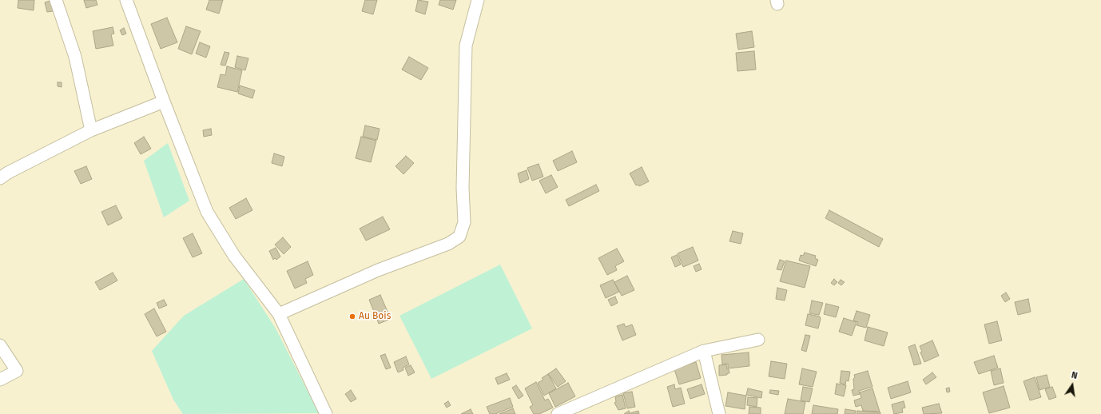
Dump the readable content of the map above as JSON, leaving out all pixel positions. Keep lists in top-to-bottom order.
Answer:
{
  "places": ["Au Bois"],
  "north": "top"
}
